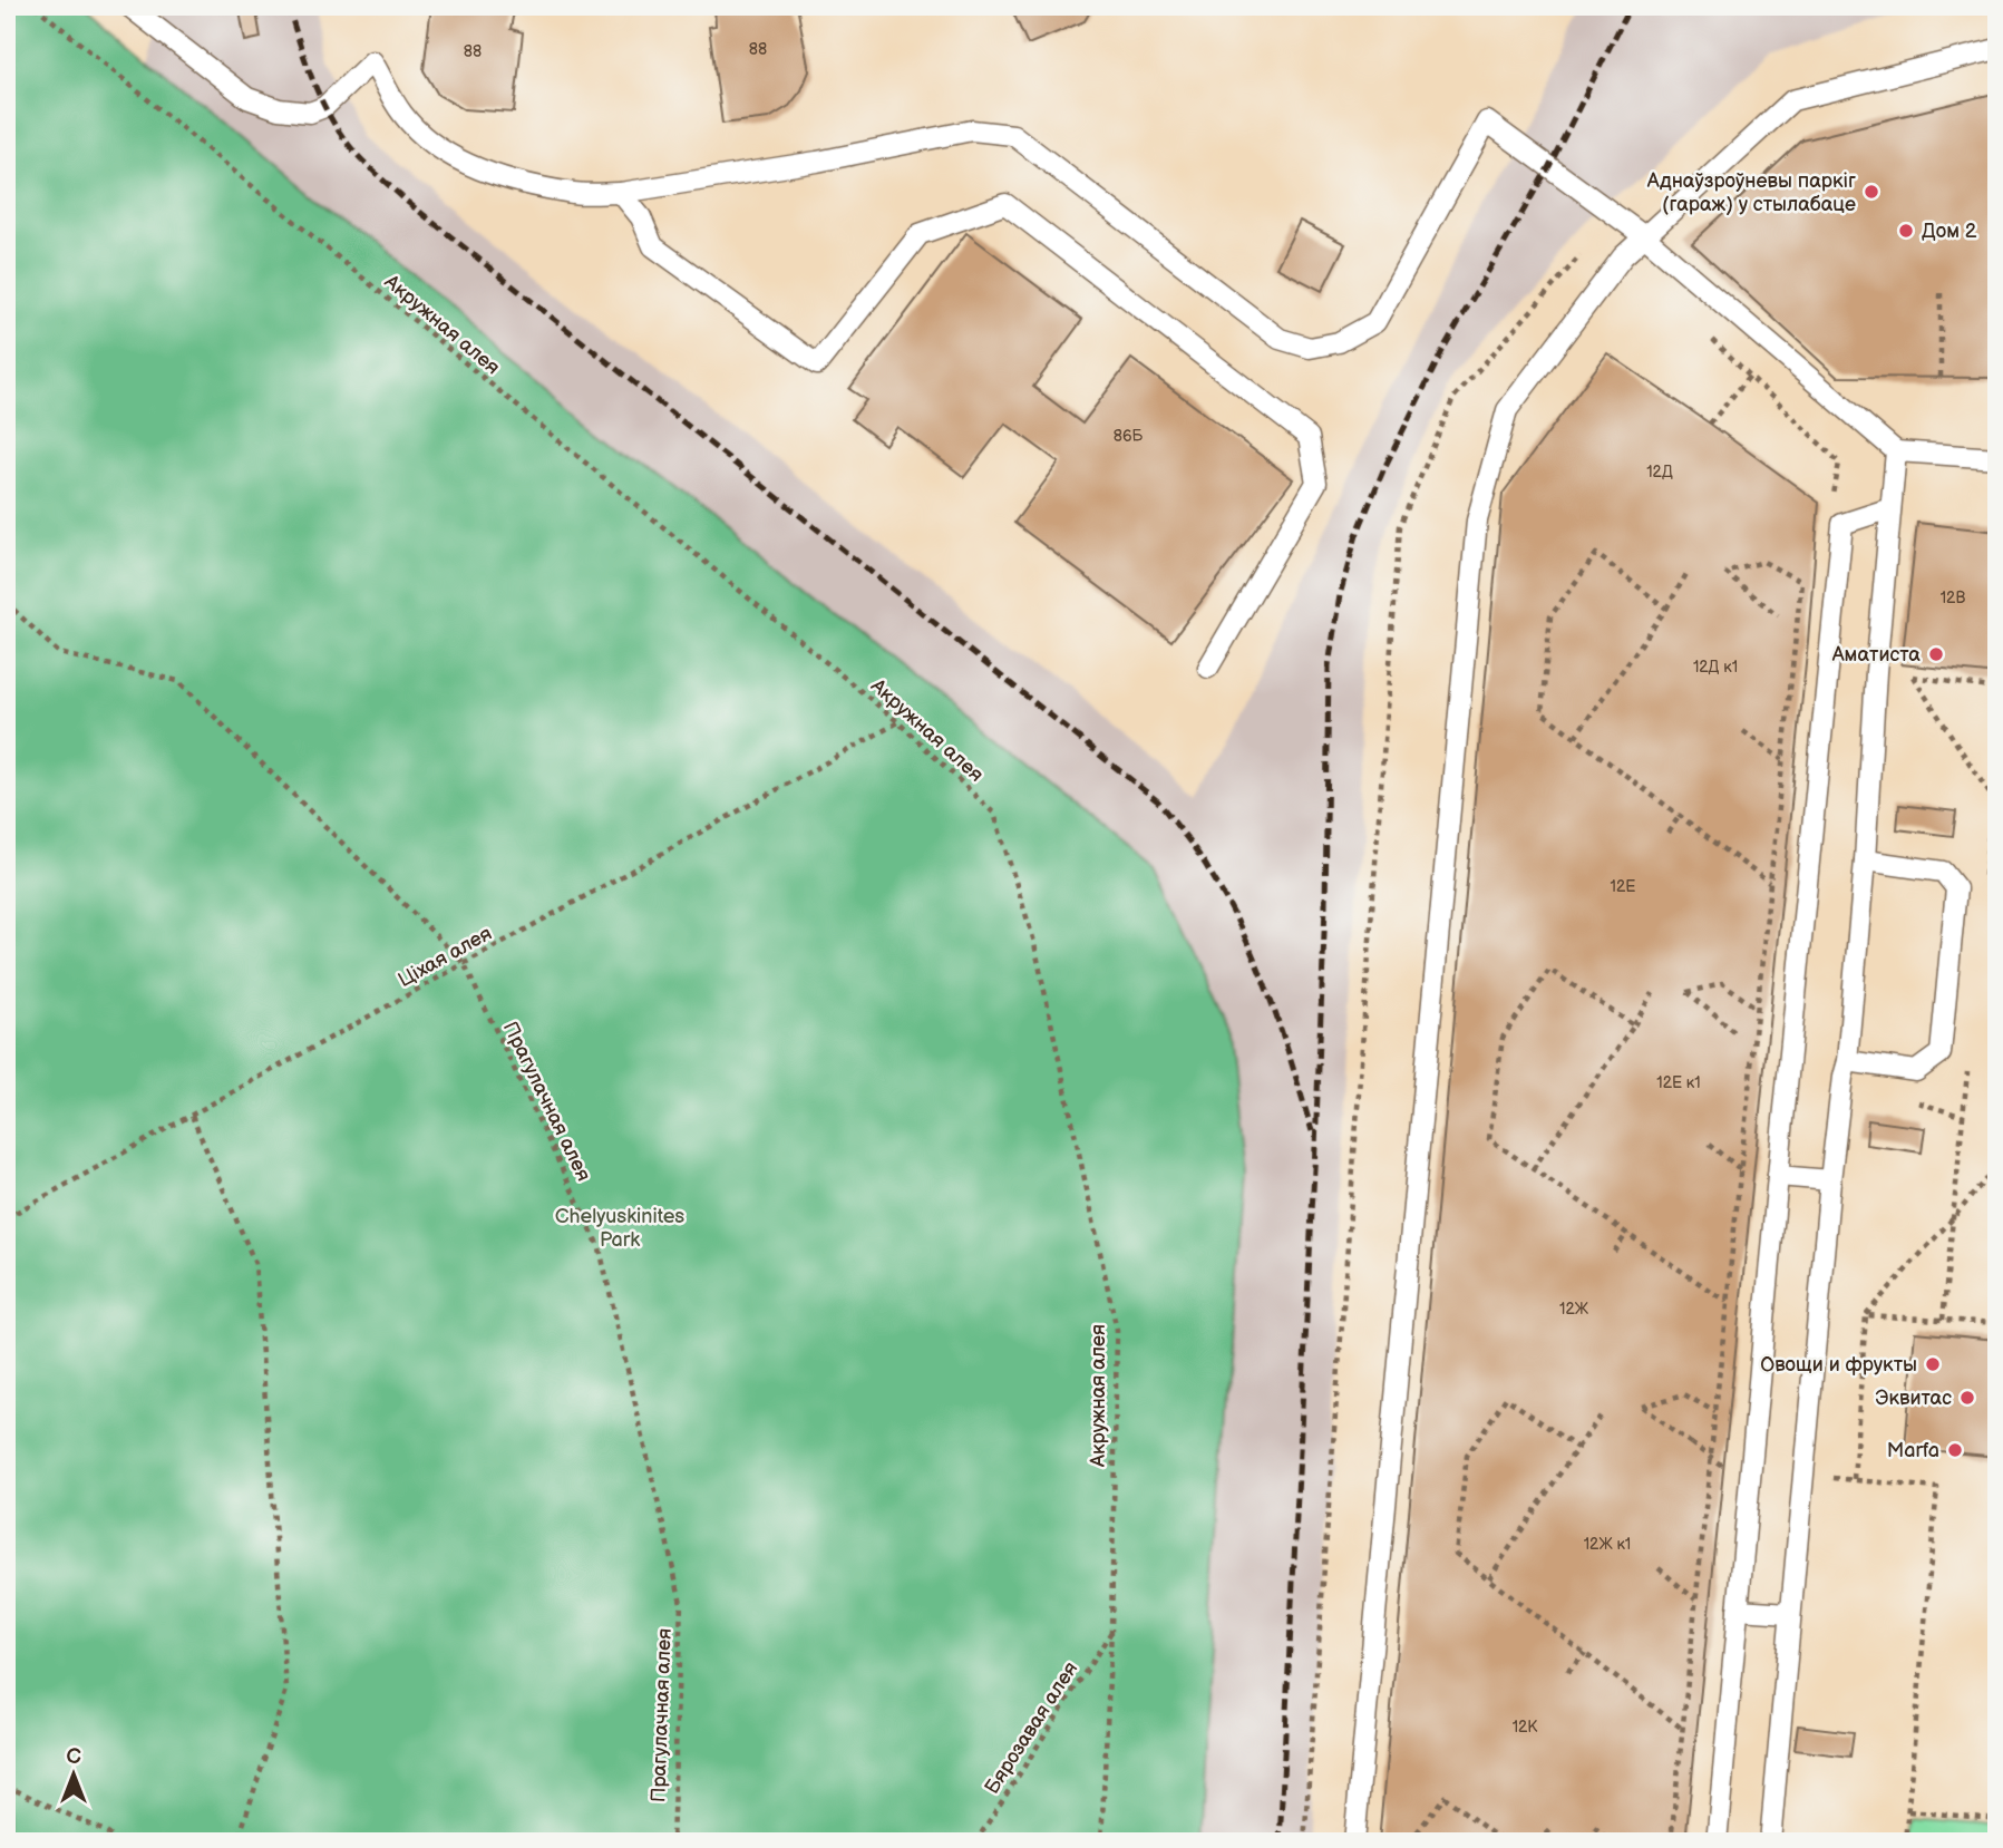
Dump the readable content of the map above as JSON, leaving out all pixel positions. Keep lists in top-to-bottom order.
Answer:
{
  "streets": {
    "path": [
      "Акружная алея",
      "Ціхая алея",
      "Прагулачная алея",
      "Бярозавая алея"
    ]
  },
  "crossings": [
    ["Акружная алея", "Ціхая алея"],
    ["Акружная алея", "Бярозавая алея"],
    ["Ціхая алея", "Прагулачная алея"]
  ],
  "parks": ["Chelyuskinites Park"],
  "places": [
    "Аднаўзроўневы паркіг (гараж) у стылабаце",
    "Дом 2",
    "Аматиста",
    "Овощи и фрукты",
    "Эквитас",
    "Marfa"
  ],
  "house_numbers": [
    "88",
    "88",
    "86Б",
    "12Д",
    "12В",
    "12Д к1",
    "12Е",
    "12Е к1",
    "12Ж",
    "12Ж к1",
    "12К"
  ],
  "north": "top"
}
